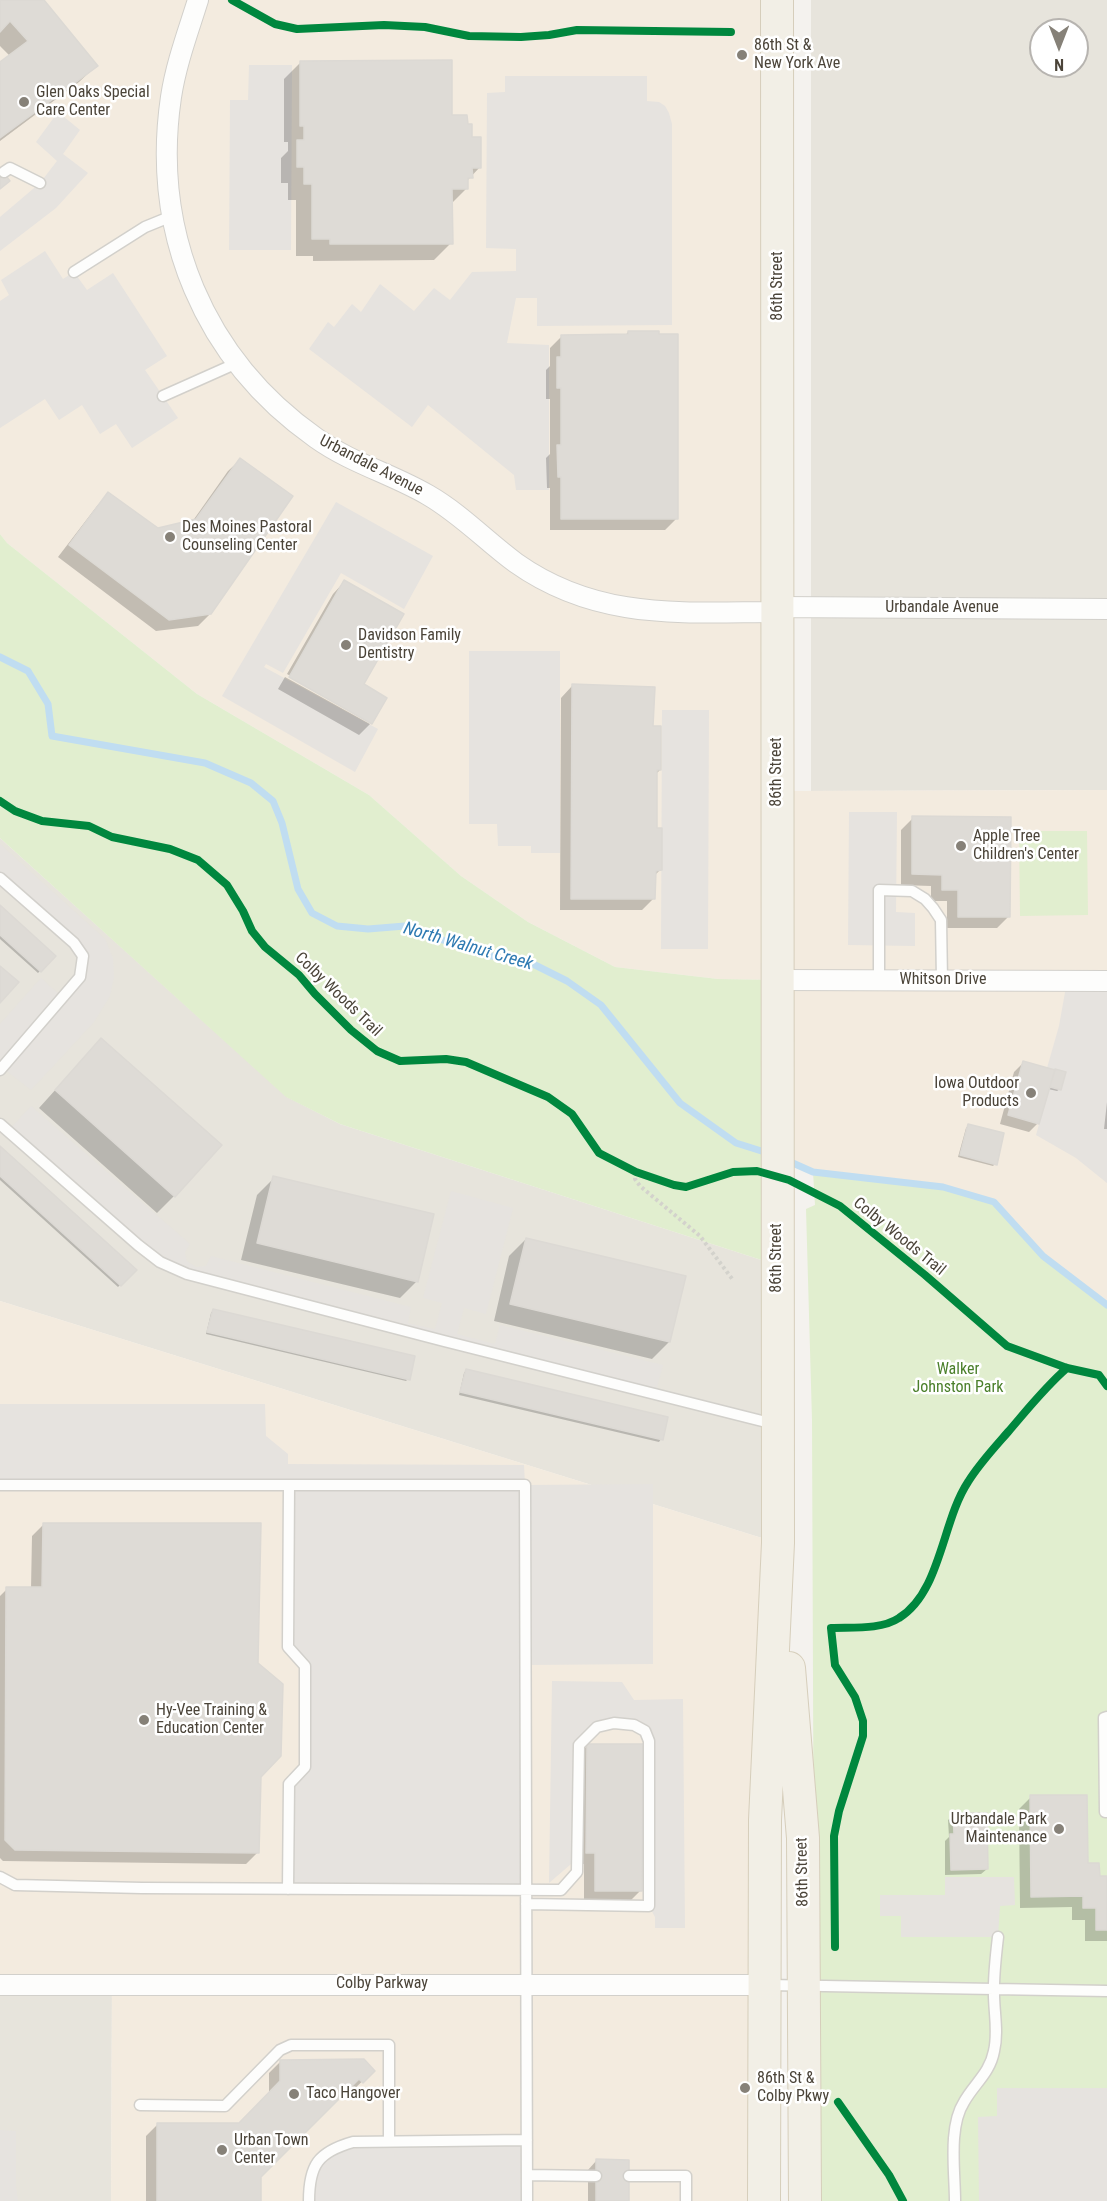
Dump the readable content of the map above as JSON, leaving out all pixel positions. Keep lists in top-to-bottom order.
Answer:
{
  "streets": {
    "main road": ["86th Street"],
    "street": ["Urbandale Avenue", "Whitson Drive", "Colby Parkway"],
    "cycle path": ["Colby Woods Trail"]
  },
  "crossings": [
    ["86th Street", "Urbandale Avenue"],
    ["86th Street", "Whitson Drive"],
    ["86th Street", "Colby Parkway"]
  ],
  "water": ["North Walnut Creek"],
  "parks": ["Walker Johnston Park"],
  "places": [
    "86th St & New York Ave",
    "Glen Oaks Special Care Center",
    "Des Moines Pastoral Counseling Center",
    "Davidson Family Dentistry",
    "Apple Tree Children's Center",
    "Iowa Outdoor Products",
    "Hy-Vee Training & Education Center",
    "Urbandale Park Maintenance",
    "86th St & Colby Pkwy",
    "Taco Hangover",
    "Urban Town Center"
  ],
  "north": "bottom"
}
